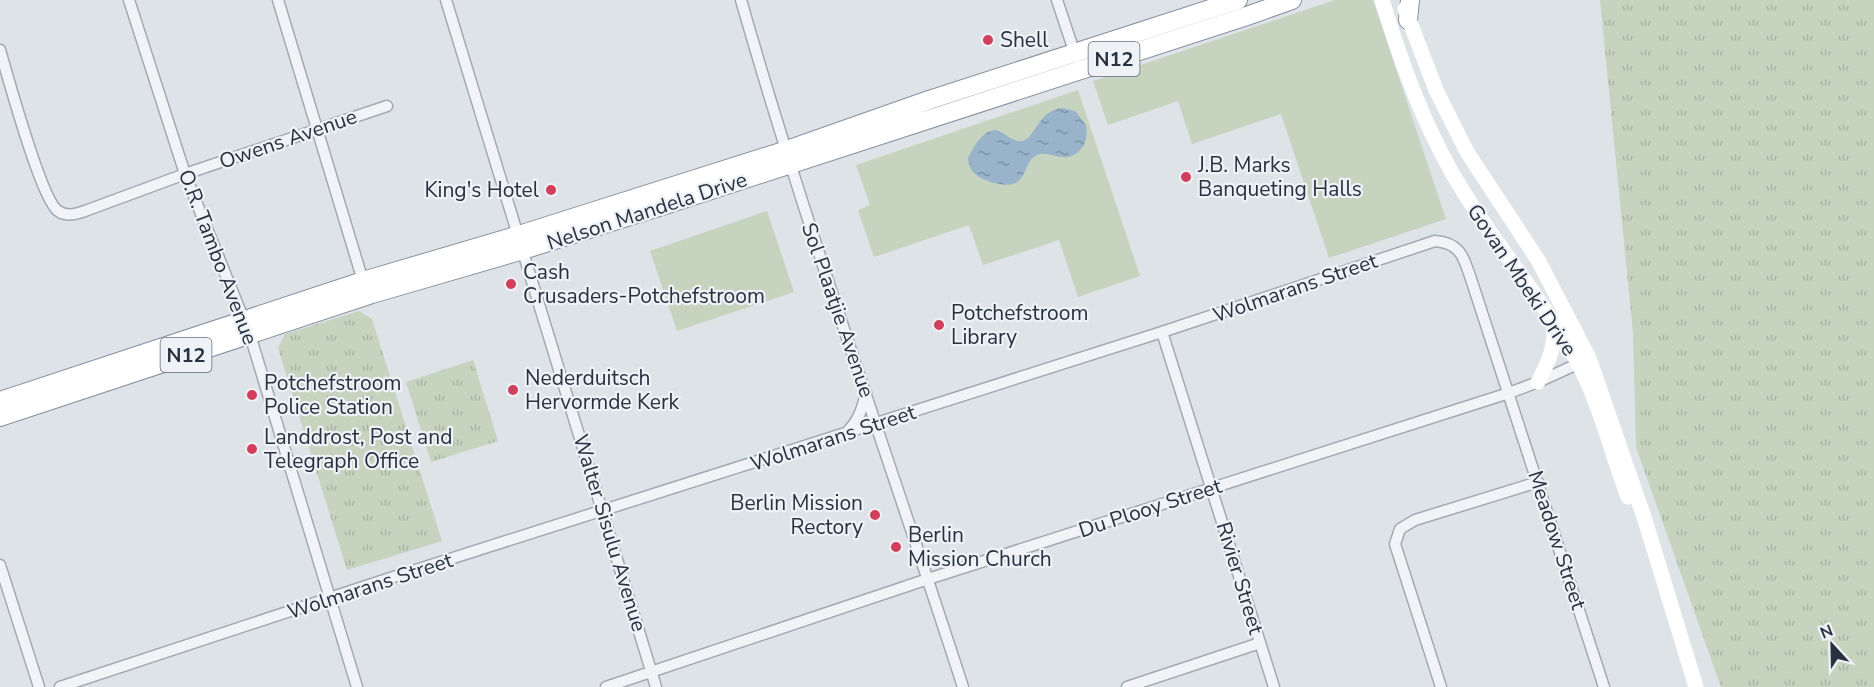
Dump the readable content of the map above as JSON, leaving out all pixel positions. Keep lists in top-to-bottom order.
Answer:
{
  "streets": {
    "highway": ["N12", "Nelson Mandela Drive"],
    "main road": ["Govan Mbeki Drive"],
    "street": [
      "Owens Avenue",
      "O.R. Tambo Avenue",
      "Wolmarans Street",
      "Sol Plaatjie Avenue",
      "Du Plooy Street",
      "Walter Sisulu Avenue",
      "Meadow Street",
      "Rivier Street"
    ]
  },
  "crossings": [
    ["Owens Avenue", "O.R. Tambo Avenue"],
    ["Nelson Mandela Drive", "O.R. Tambo Avenue"],
    ["Nelson Mandela Drive", "Sol Plaatjie Avenue"],
    ["Nelson Mandela Drive", "Walter Sisulu Avenue"],
    ["O.R. Tambo Avenue", "Wolmarans Street"],
    ["Govan Mbeki Drive", "Du Plooy Street"],
    ["Wolmarans Street", "Sol Plaatjie Avenue"],
    ["Wolmarans Street", "Du Plooy Street"],
    ["Wolmarans Street", "Walter Sisulu Avenue"],
    ["Wolmarans Street", "Meadow Street"],
    ["Wolmarans Street", "Rivier Street"],
    ["Sol Plaatjie Avenue", "Du Plooy Street"],
    ["Du Plooy Street", "Walter Sisulu Avenue"],
    ["Du Plooy Street", "Meadow Street"],
    ["Du Plooy Street", "Rivier Street"]
  ],
  "places": [
    "Shell",
    "J.B. Marks Banqueting Halls",
    "King's Hotel",
    "Cash Crusaders-Potchefstroom",
    "Potchefstroom Library",
    "Nederduitsch Hervormde Kerk",
    "Potchefstroom Police Station",
    "Landdrost, Post and Telegraph Office",
    "Berlin Mission Rectory",
    "Berlin Mission Church"
  ],
  "north": "top"
}
